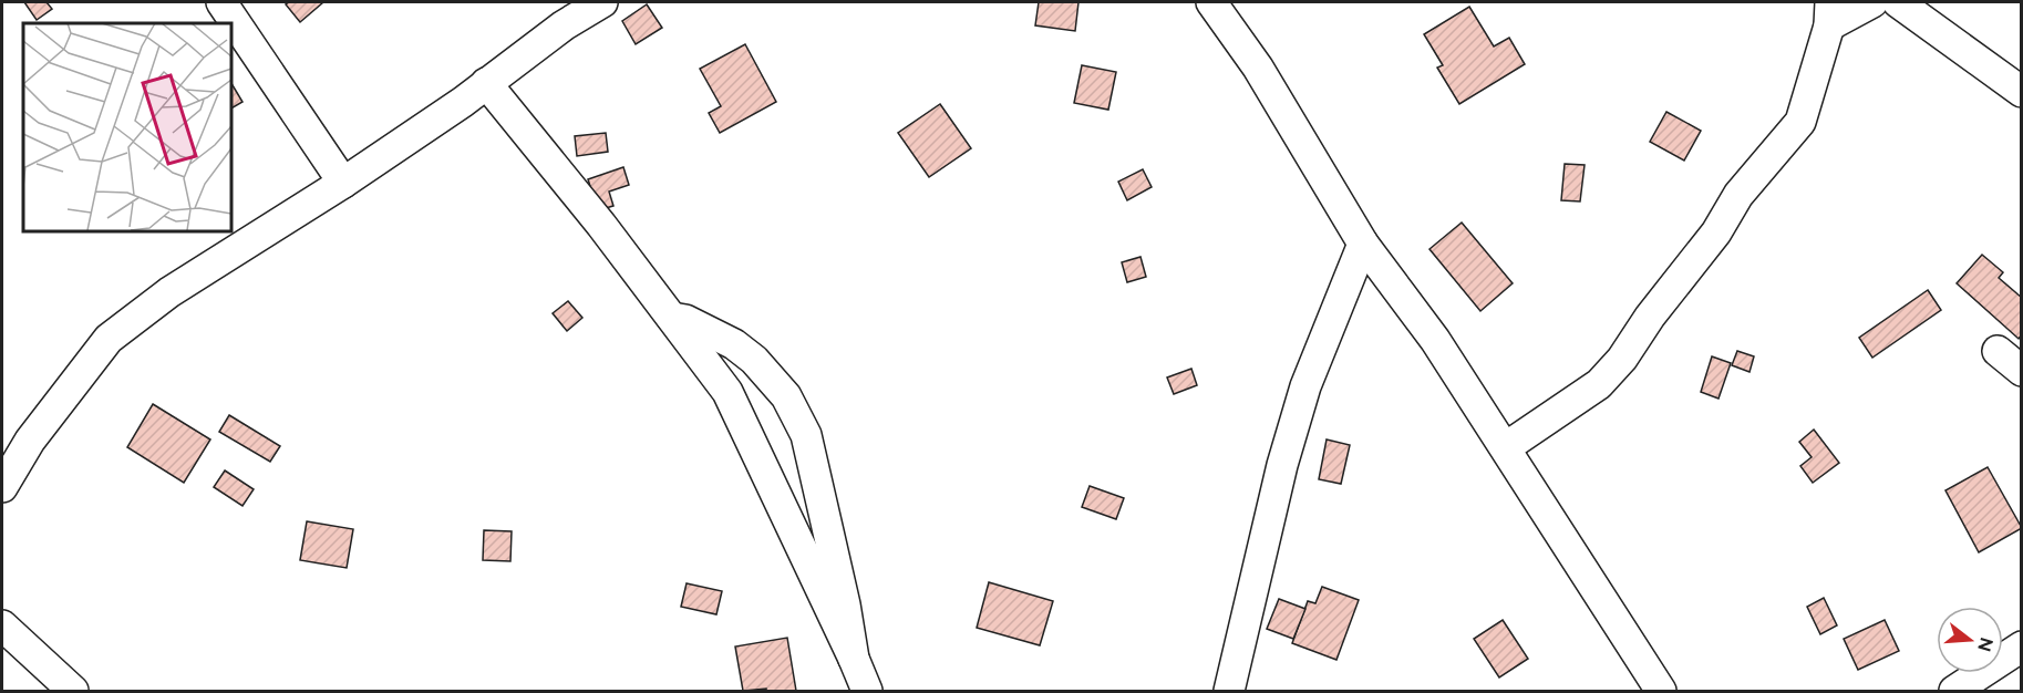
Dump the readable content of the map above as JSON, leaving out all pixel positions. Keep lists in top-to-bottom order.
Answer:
{
  "north": "right"
}
